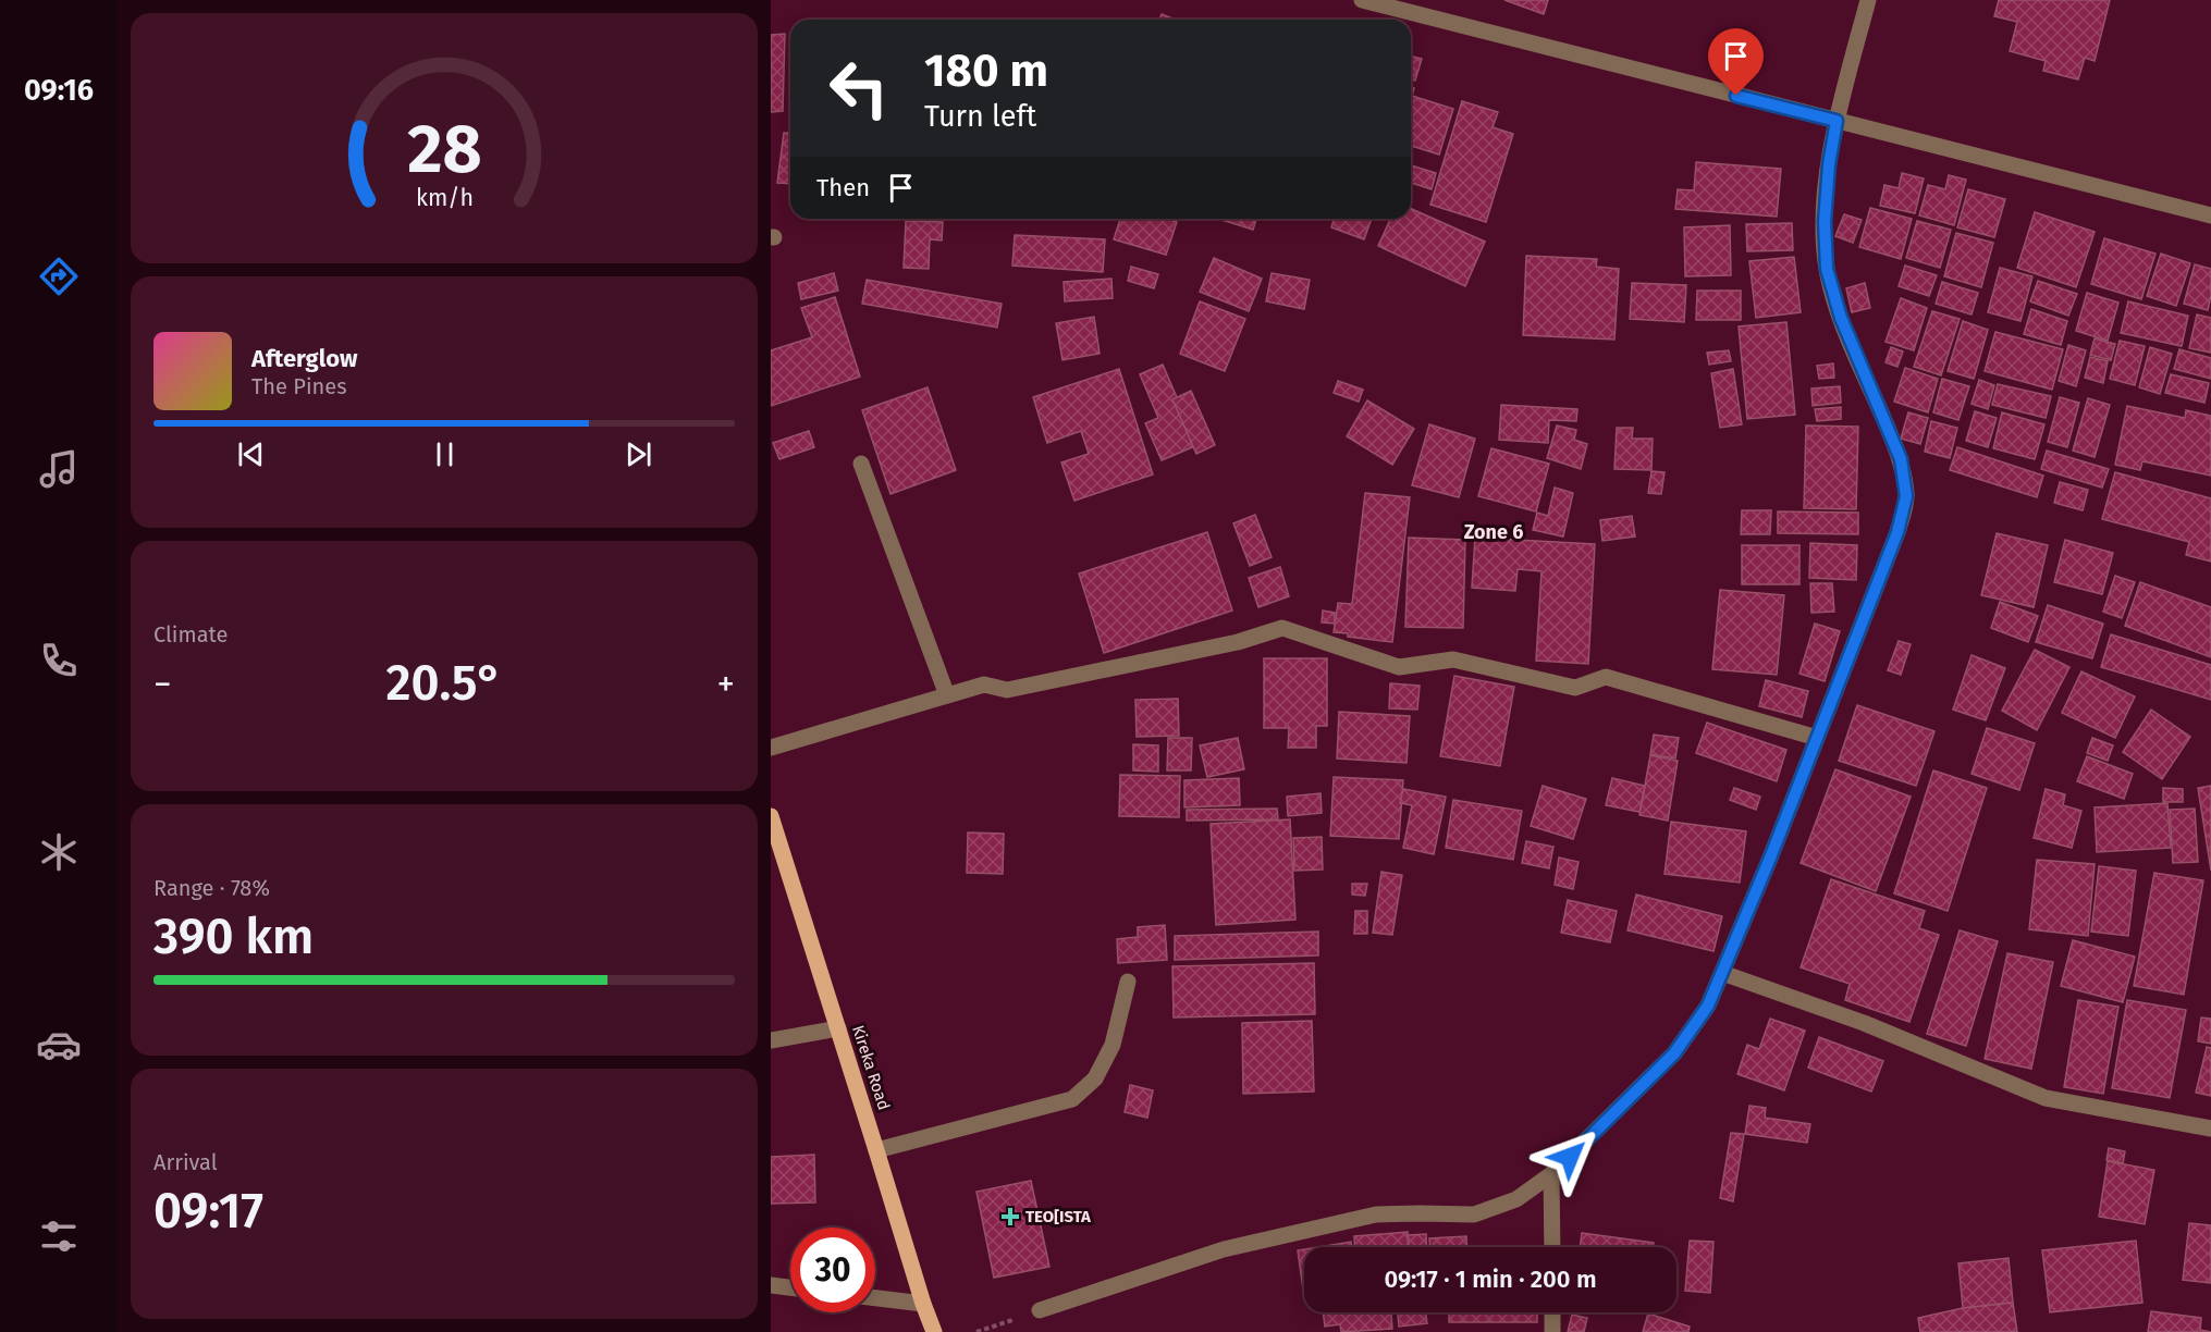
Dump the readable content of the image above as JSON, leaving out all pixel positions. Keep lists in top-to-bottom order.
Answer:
{
  "streets": {
    "main road": ["Kireka Road"]
  },
  "districts": ["Zone 6"],
  "places": {
    "health": ["TEO[ISTA"]
  },
  "page": {
    "tabs": "09:16",
    "turn": ["180 m", "Turn left"],
    "then": "Then",
    "song": ["Afterglow", "The Pines"],
    "tile": [
      "Climate",
      ["Range · 78%", "390 km"],
      ["Arrival", "09:17"]
    ],
    "heat": ["−", "20.5°", "+"],
    "limit": "30",
    "trip": "09:17 · 1 min · 200 m",
    "gauge": ["28", "km/h"]
  }
}
